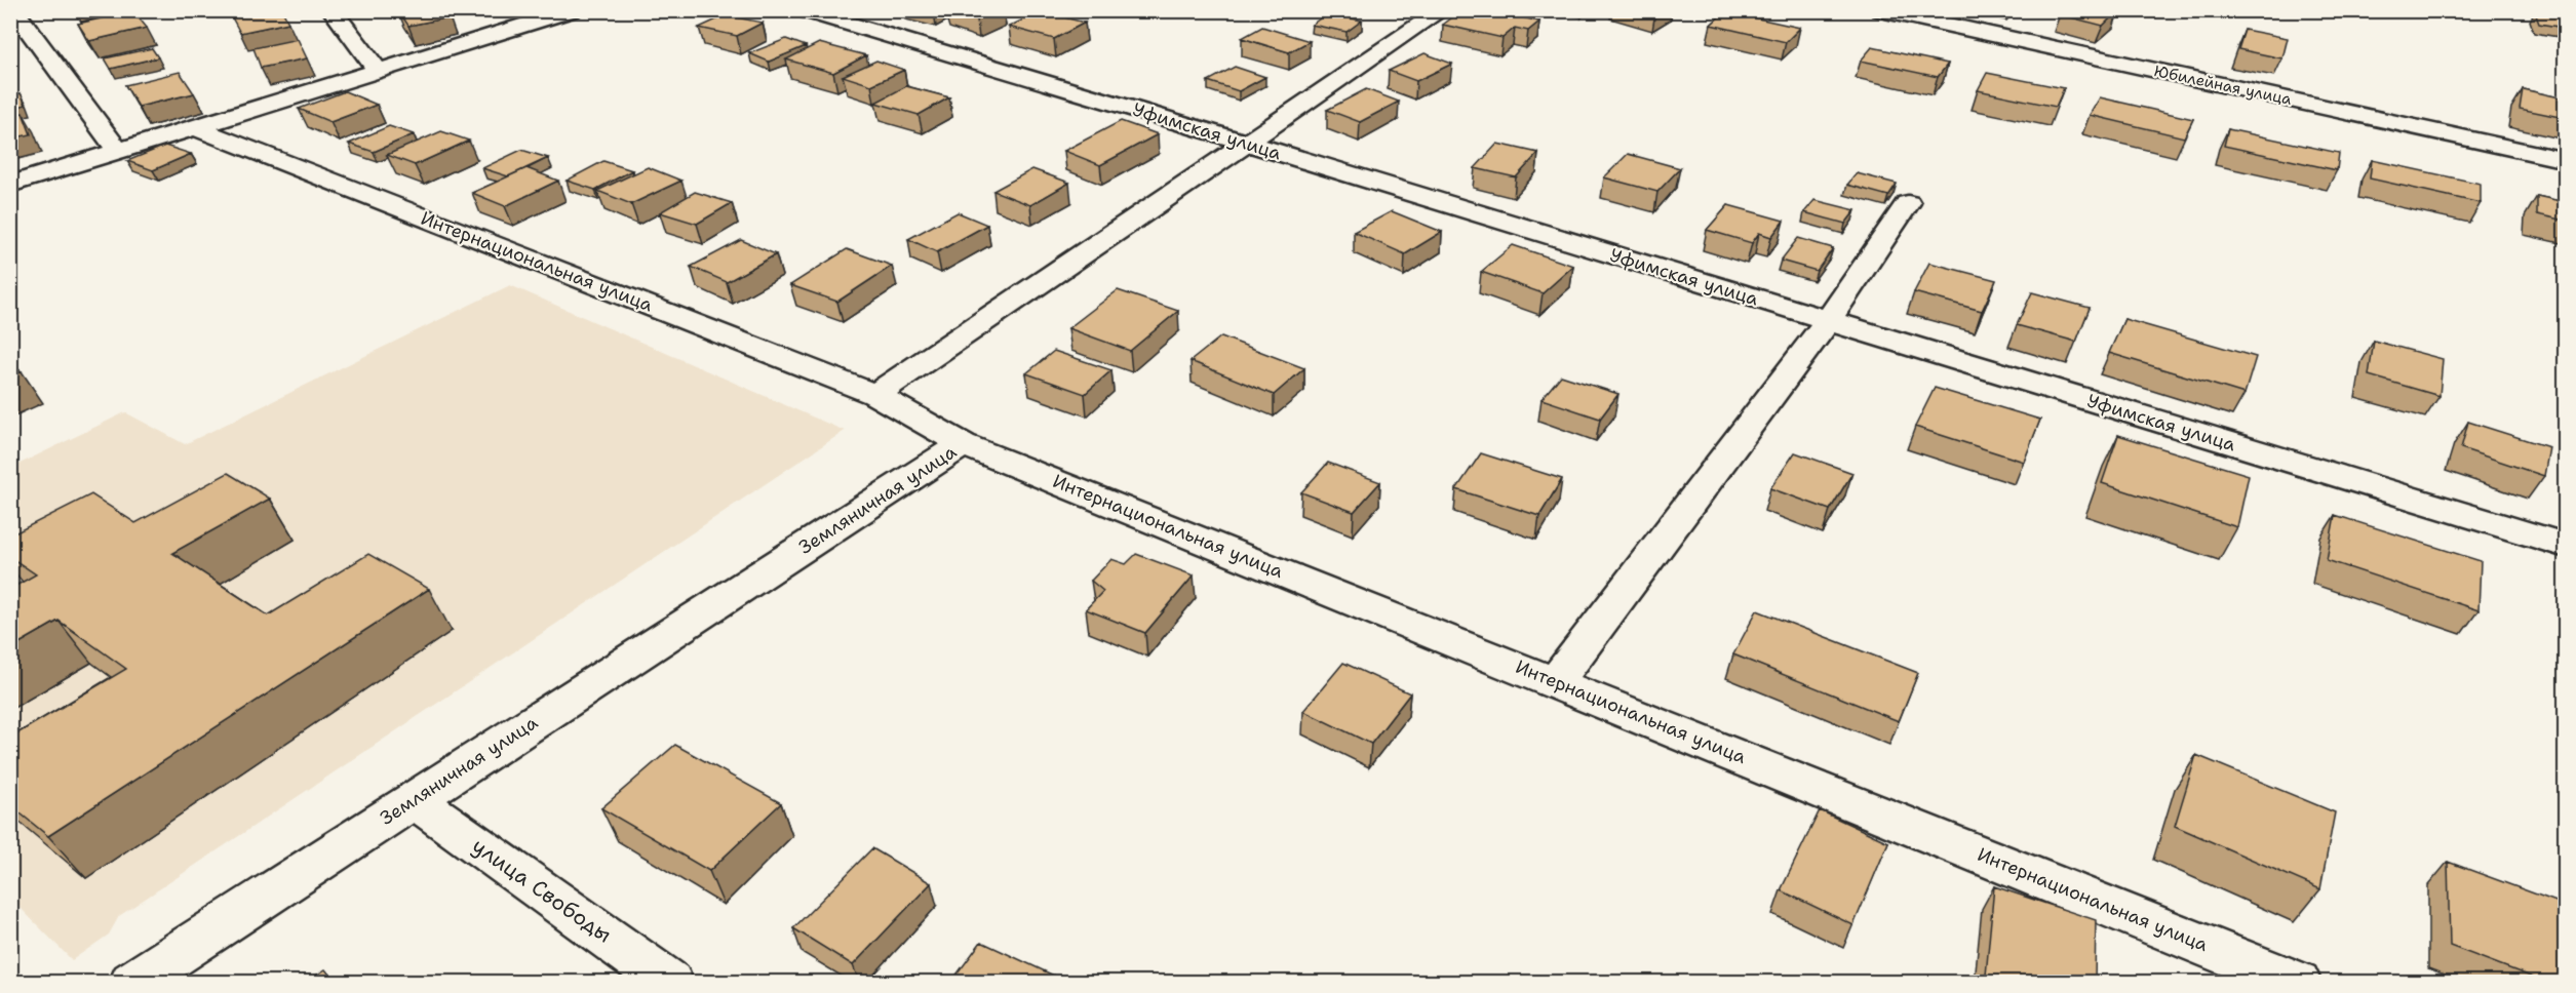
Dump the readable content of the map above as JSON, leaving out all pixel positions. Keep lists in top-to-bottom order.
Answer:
{
  "streets": {
    "street": [
      "Юбилейная улица",
      "Уфимская улица",
      "Интернациональная улица",
      "Земляничная улица",
      "улица Свободы"
    ]
  },
  "crossings": [
    ["Интернациональная улица", "Земляничная улица"],
    ["Земляничная улица", "улица Свободы"]
  ]
}
